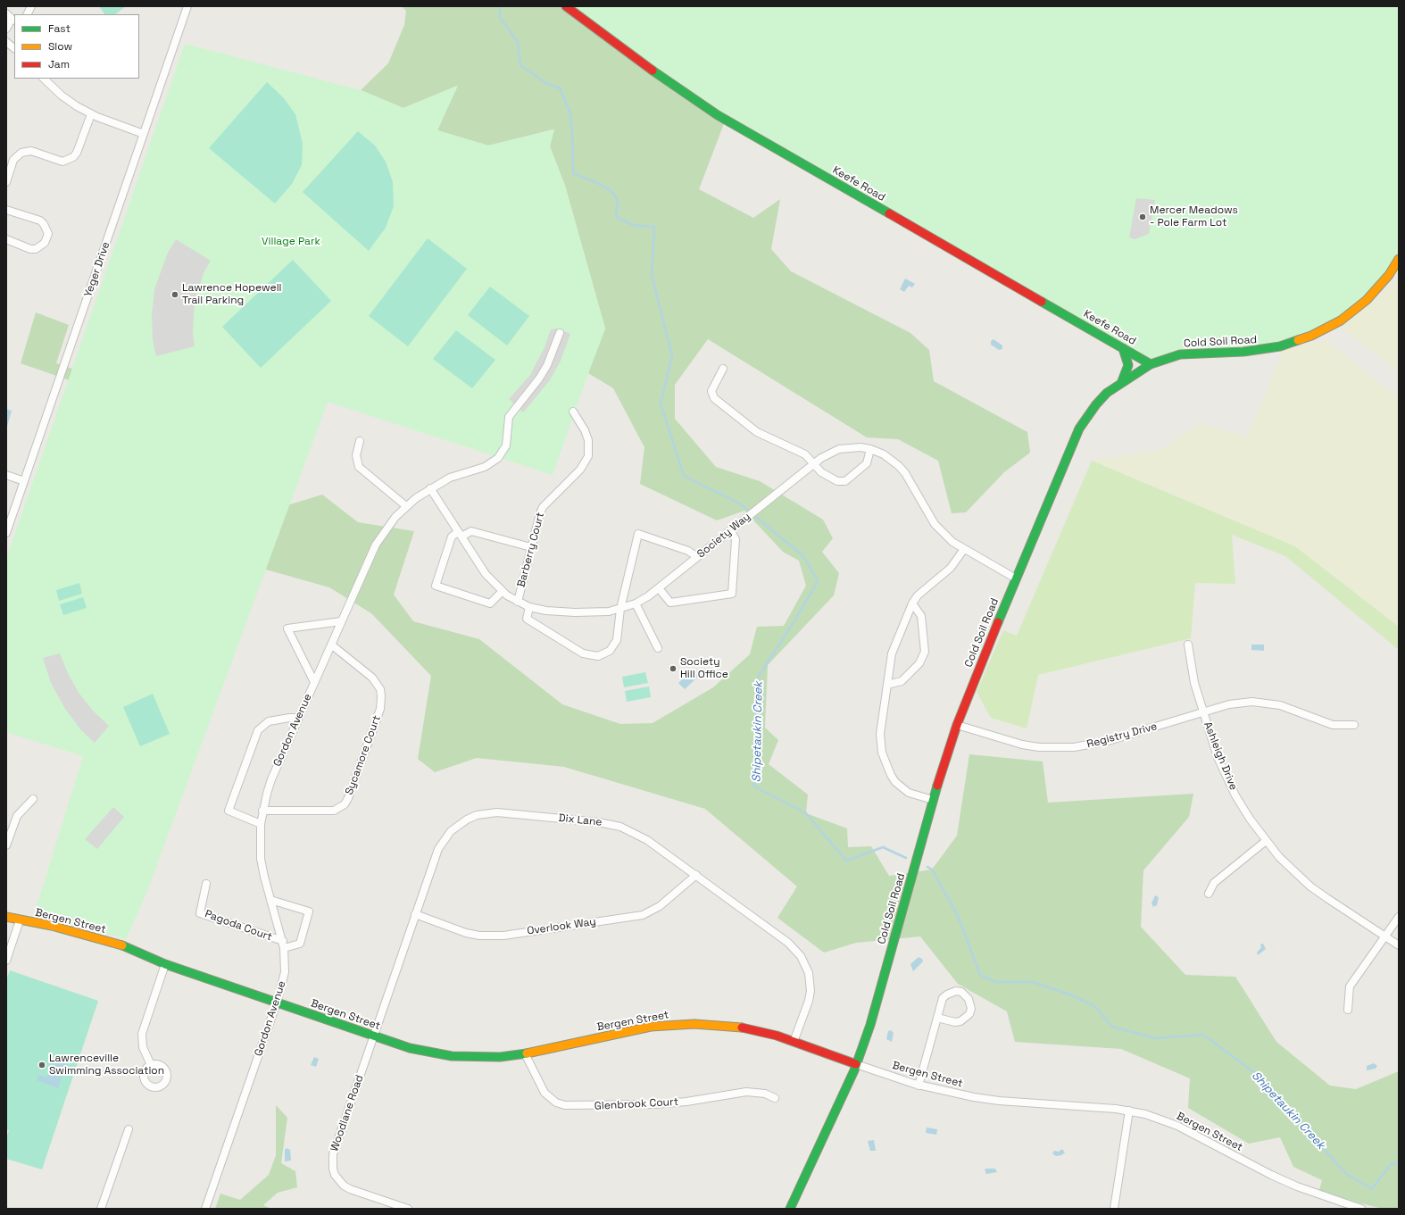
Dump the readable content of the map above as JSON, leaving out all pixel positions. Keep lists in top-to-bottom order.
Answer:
{
  "streets": {
    "street": [
      "Keefe Road",
      "Yeger Drive",
      "Cold Soil Road",
      "Society Way",
      "Barberry Court",
      "Gordon Avenue",
      "Registry Drive",
      "Sycamore Court",
      "Ashleigh Drive",
      "Dix Lane",
      "Bergen Street",
      "Pagoda Court",
      "Overlook Way",
      "Glenbrook Court",
      "Woodlane Road"
    ]
  },
  "crossings": [
    ["Keefe Road", "Cold Soil Road"],
    ["Cold Soil Road", "Society Way"],
    ["Cold Soil Road", "Registry Drive"],
    ["Cold Soil Road", "Bergen Street"],
    ["Society Way", "Barberry Court"],
    ["Society Way", "Gordon Avenue"],
    ["Gordon Avenue", "Sycamore Court"],
    ["Gordon Avenue", "Bergen Street"],
    ["Gordon Avenue", "Pagoda Court"],
    ["Registry Drive", "Ashleigh Drive"],
    ["Dix Lane", "Bergen Street"],
    ["Dix Lane", "Overlook Way"],
    ["Dix Lane", "Woodlane Road"],
    ["Bergen Street", "Glenbrook Court"],
    ["Bergen Street", "Woodlane Road"]
  ],
  "water": ["Shipetaukin Creek"],
  "parks": ["Village Park"],
  "places": [
    "Mercer Meadows - Pole Farm Lot",
    "Lawrence Hopewell Trail Parking",
    "Society Hill Office",
    "Lawrenceville Swimming Association"
  ],
  "legend": ["Fast", "Slow", "Jam"]
}
